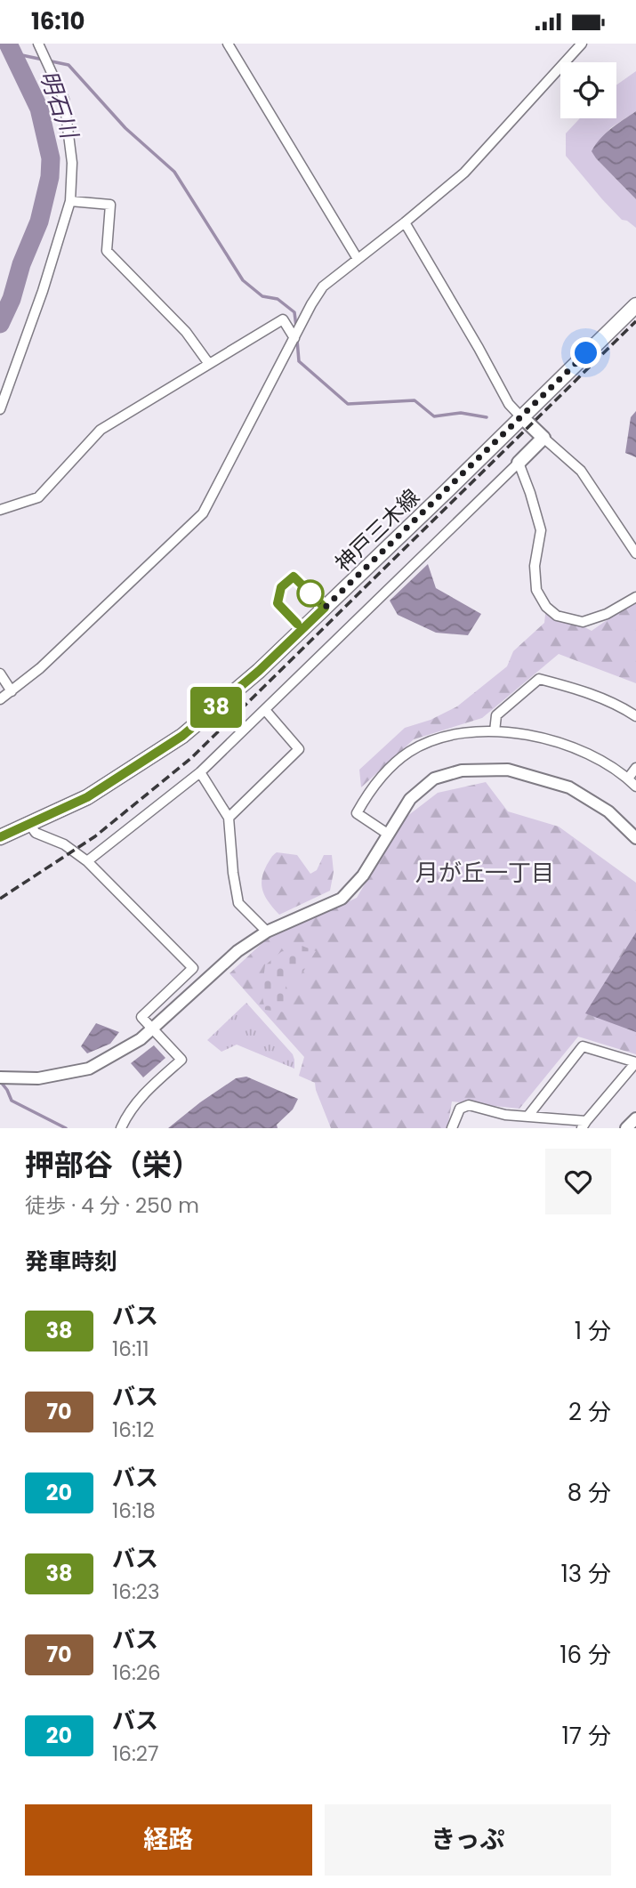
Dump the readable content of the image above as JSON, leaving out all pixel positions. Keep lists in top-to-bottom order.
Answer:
{
  "streets": {
    "main road": ["神戸三木線"]
  },
  "districts": ["月が丘一丁目"],
  "water": ["明石川"],
  "lines": ["bus line 38"],
  "page": {
    "status": "16:10",
    "on_map": "38",
    "heading": [
      ["押部谷（栄）", "徒歩 · 4 分 · 250 m"],
      "発車時刻"
    ],
    "list": [
      {
        "mark": "38",
        "name": "バス",
        "note": "16:11",
        "value": "1 分"
      },
      {
        "mark": "70",
        "name": "バス",
        "note": "16:12",
        "value": "2 分"
      },
      {
        "mark": "20",
        "name": "バス",
        "note": "16:18",
        "value": "8 分"
      },
      {
        "mark": "38",
        "name": "バス",
        "note": "16:23",
        "value": "13 分"
      },
      {
        "mark": "70",
        "name": "バス",
        "note": "16:26",
        "value": "16 分"
      },
      {
        "mark": "20",
        "name": "バス",
        "note": "16:27",
        "value": "17 分"
      }
    ],
    "buttons": ["経路", "きっぷ"]
  }
}
